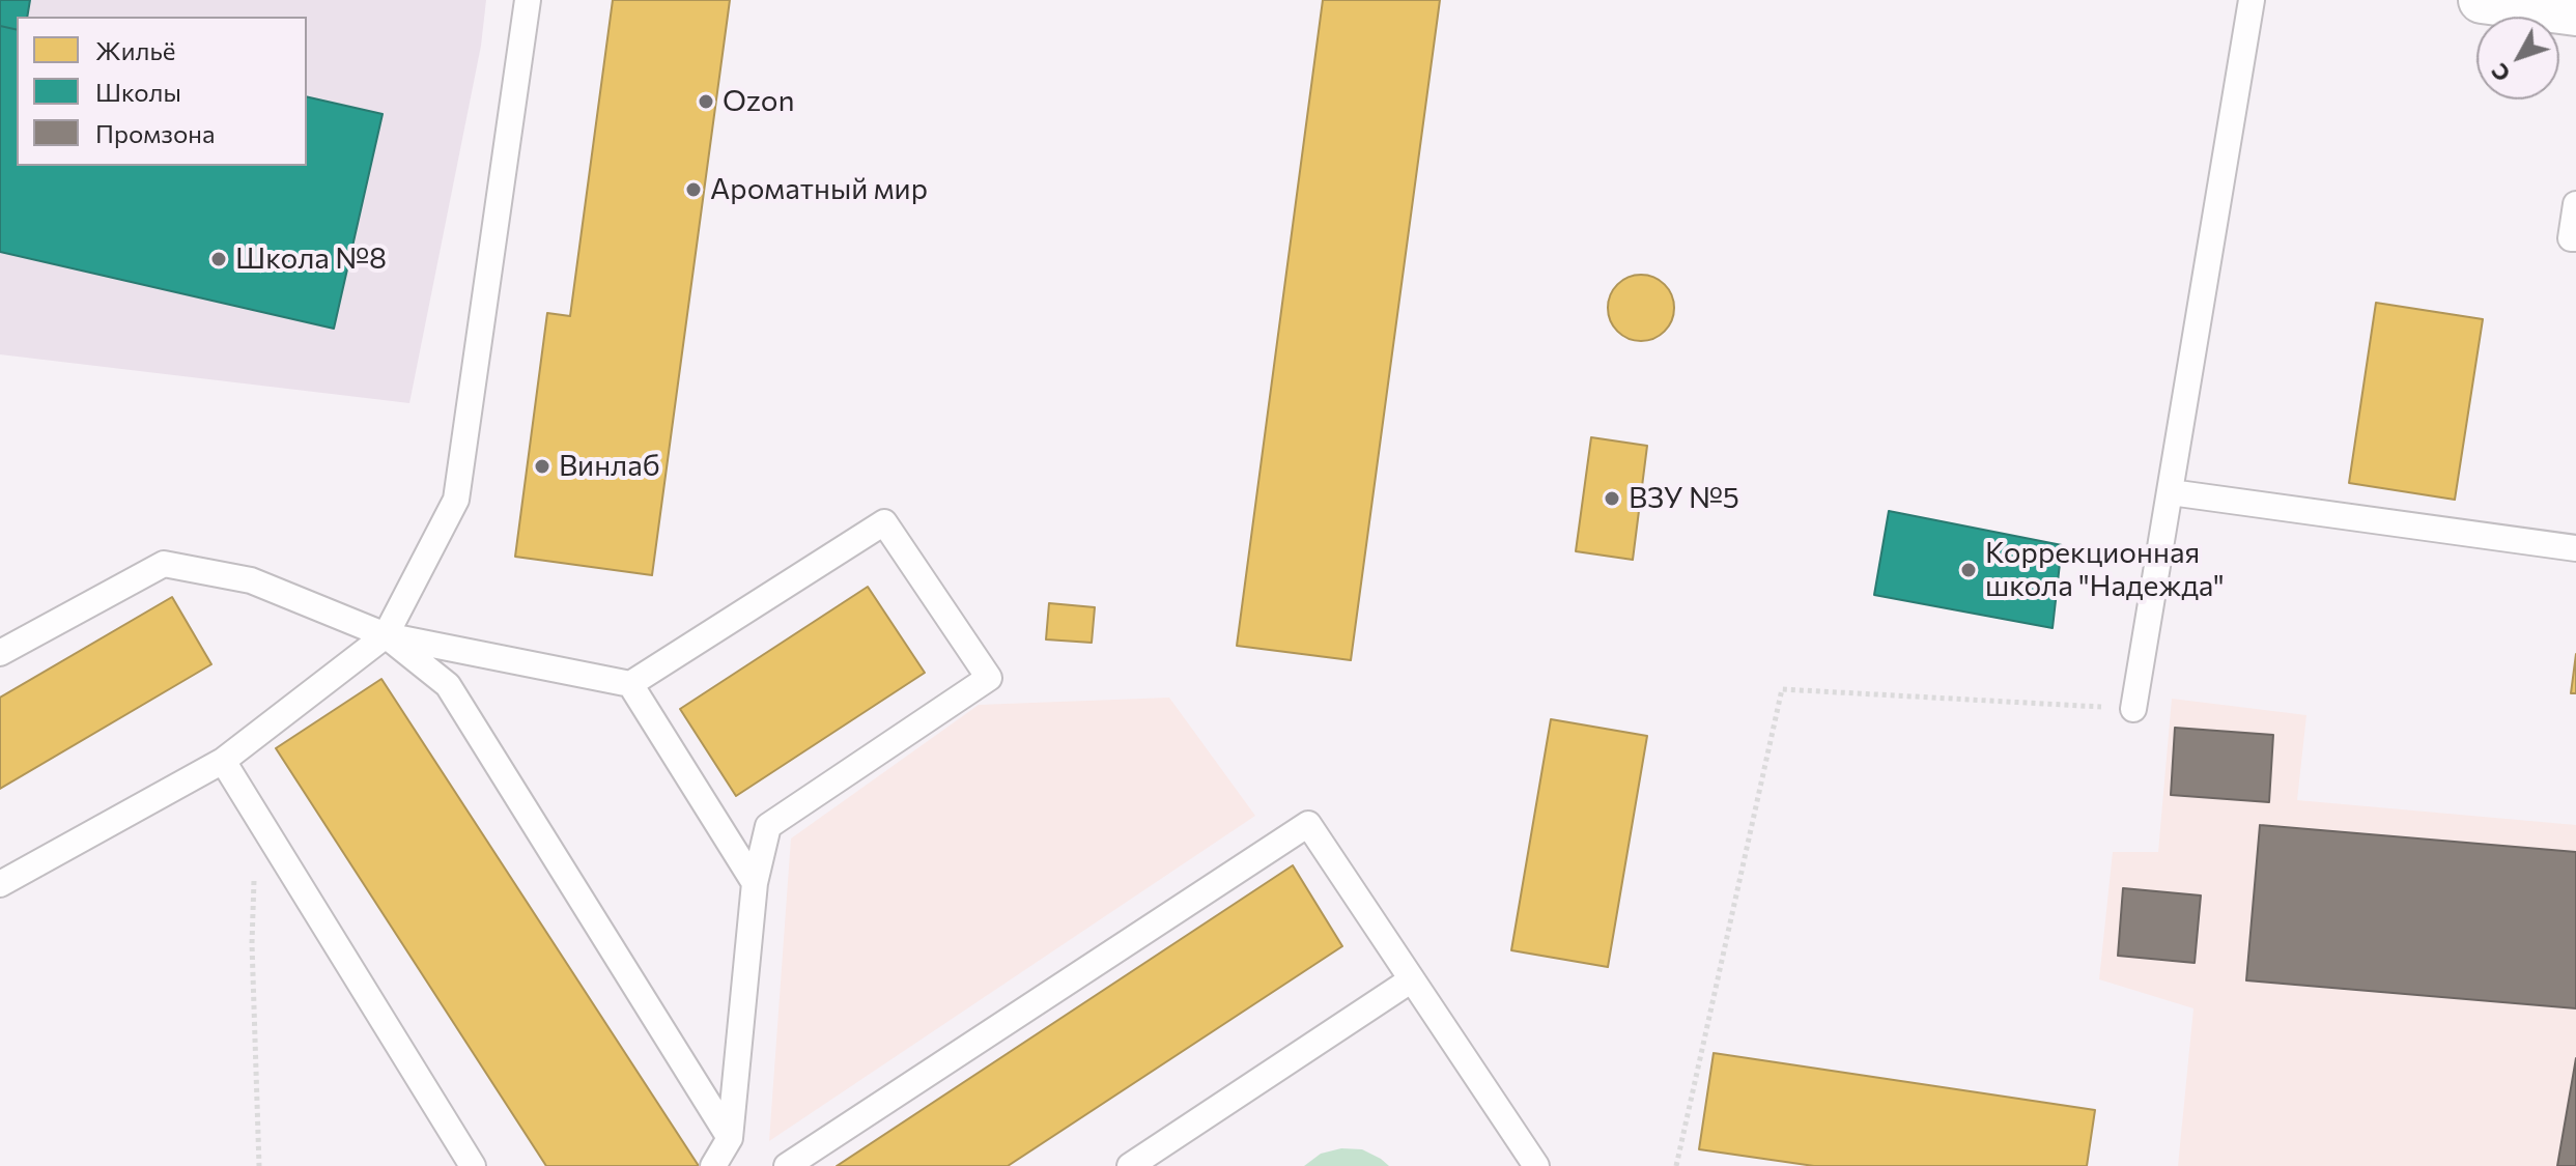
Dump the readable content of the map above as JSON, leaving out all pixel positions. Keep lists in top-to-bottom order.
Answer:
{
  "places": [
    "Ozon",
    "Ароматный мир",
    "Школа №8",
    "Винлаб",
    "ВЗУ №5",
    "Коррекционная школа \"Надежда\""
  ],
  "legend": ["Жильё", "Школы", "Промзона"],
  "north": "bottom left"
}
